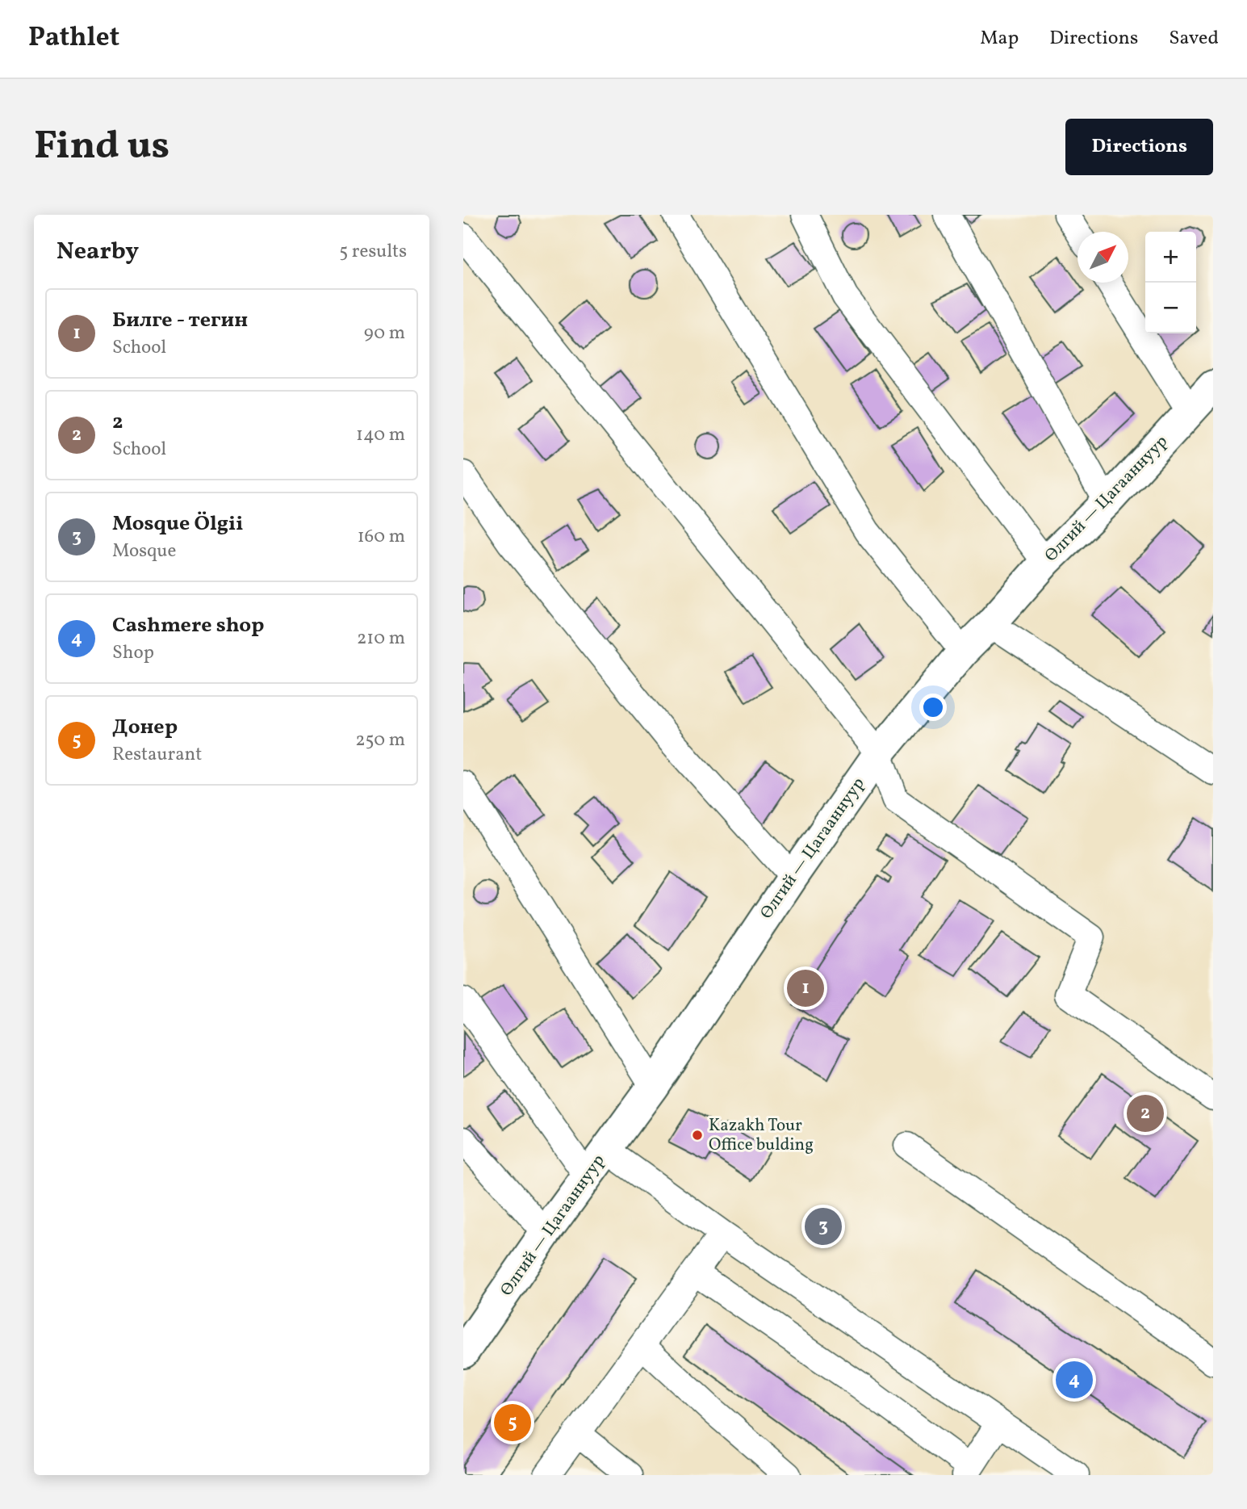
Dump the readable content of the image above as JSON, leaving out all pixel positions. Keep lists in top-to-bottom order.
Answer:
{
  "streets": {
    "highway": ["Өлгий — Цагааннуур"]
  },
  "places": ["Kazakh Tour Office bulding"],
  "north": "top right",
  "page": {
    "header": "Pathlet",
    "nav": ["Map", "Directions", "Saved"],
    "buttons": "Directions",
    "title": "Find us",
    "heading": ["Nearby", "5 results"],
    "map_buttons": ["+", "−"],
    "list": [
      {
        "mark": "1",
        "name": "Билге - тегин",
        "note": "School",
        "value": "90 m"
      },
      {
        "mark": "2",
        "name": "2",
        "note": "School",
        "value": "140 m"
      },
      {
        "mark": "3",
        "name": "Mosque Ölgii",
        "note": "Mosque",
        "value": "160 m"
      },
      {
        "mark": "4",
        "name": "Cashmere shop",
        "note": "Shop",
        "value": "210 m"
      },
      {
        "mark": "5",
        "name": "Донер",
        "note": "Restaurant",
        "value": "250 m"
      }
    ],
    "pins": [
      "1",
      "2",
      "3",
      "4",
      "5"
    ]
  }
}
